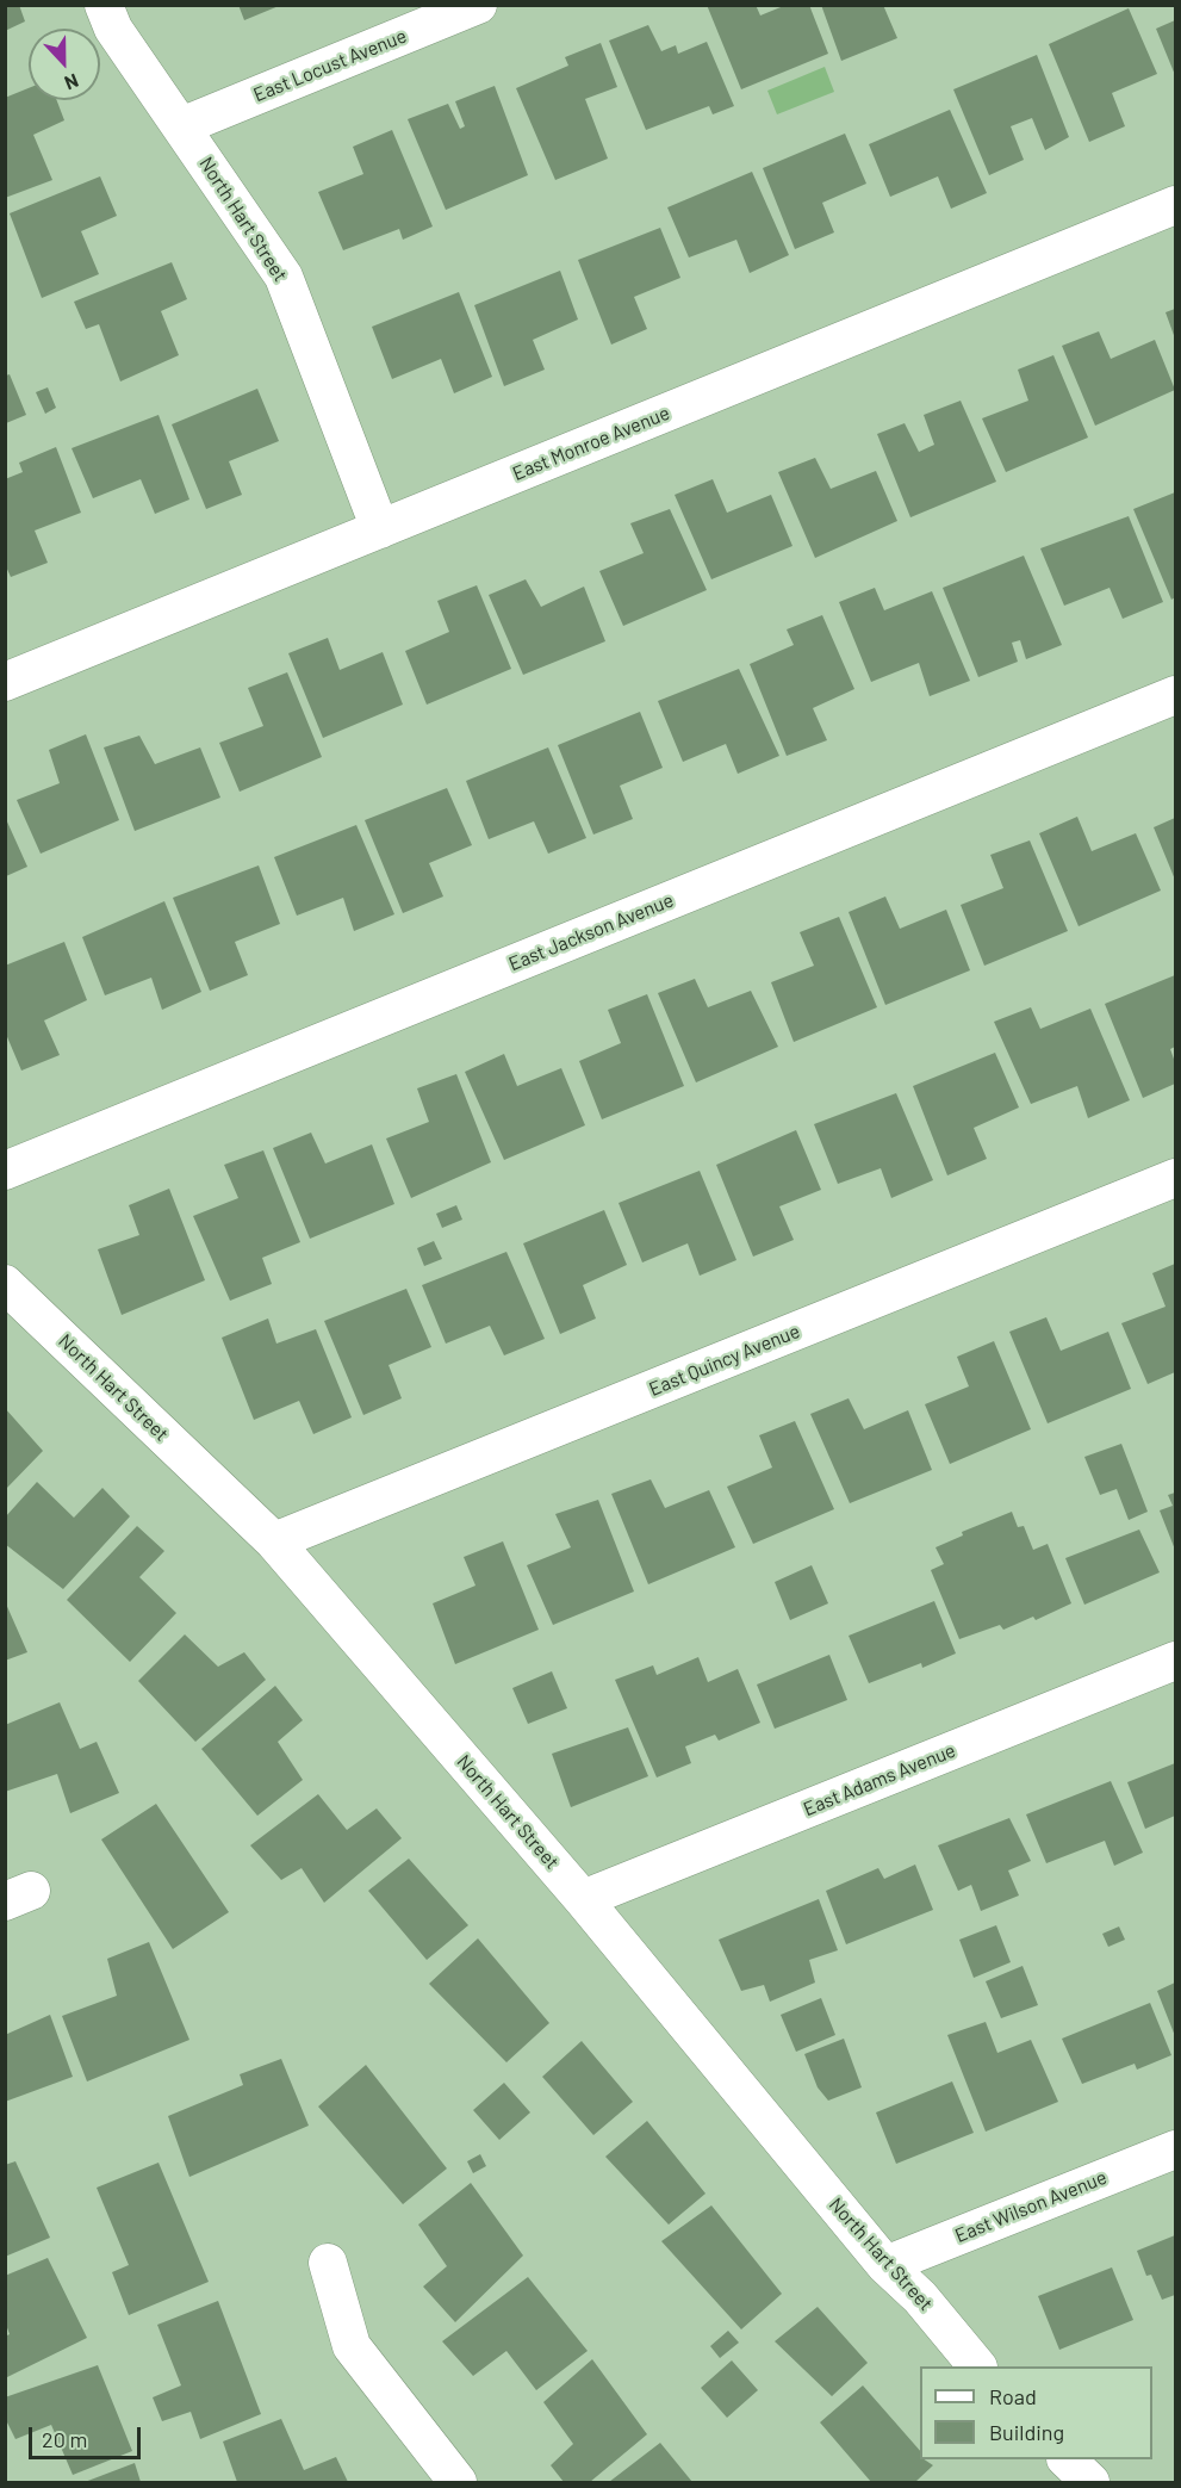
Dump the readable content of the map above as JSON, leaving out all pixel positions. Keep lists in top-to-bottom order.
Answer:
{
  "streets": {
    "street": [
      "East Locust Avenue",
      "North Hart Street",
      "East Monroe Avenue",
      "East Jackson Avenue",
      "East Quincy Avenue",
      "East Adams Avenue",
      "East Wilson Avenue"
    ]
  },
  "crossings": [
    ["East Locust Avenue", "North Hart Street"],
    ["North Hart Street", "East Monroe Avenue"],
    ["North Hart Street", "East Quincy Avenue"],
    ["North Hart Street", "East Adams Avenue"],
    ["North Hart Street", "East Wilson Avenue"]
  ],
  "legend": ["Road", "Building"],
  "scale_bar": "20 m",
  "north": "bottom"
}
